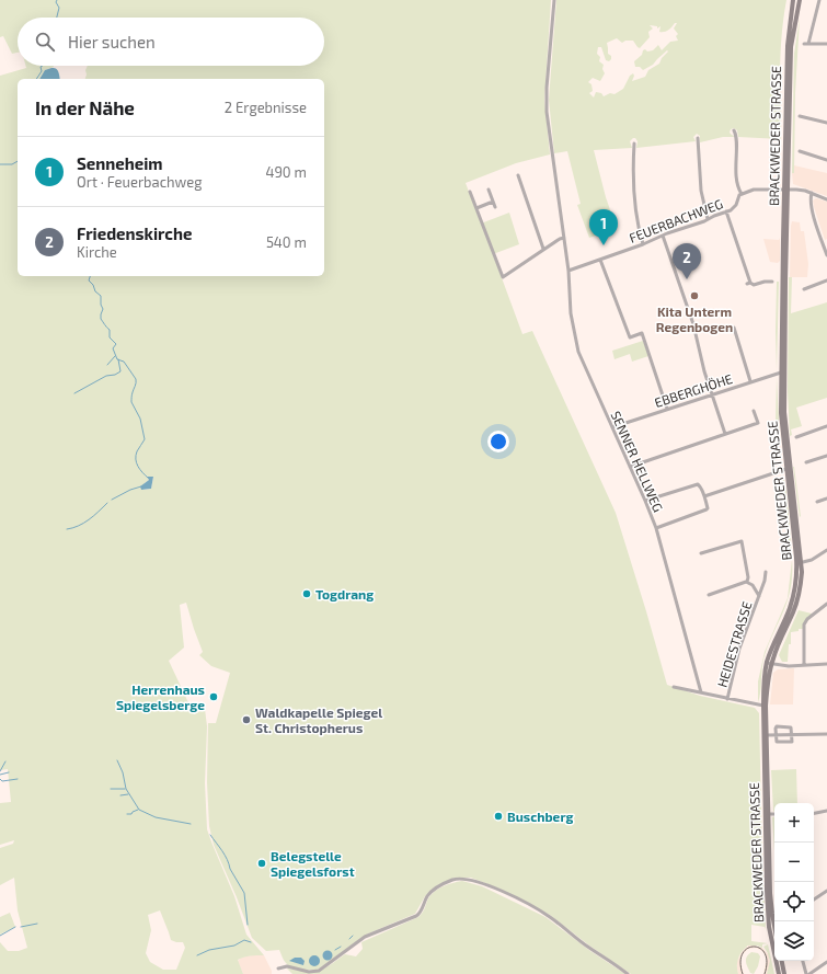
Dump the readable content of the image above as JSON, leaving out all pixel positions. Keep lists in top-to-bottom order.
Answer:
{
  "streets": {
    "main road": ["BRACKWEDER STRASSE"],
    "street": [
      "FEUERBACHWEG",
      "EBBERGHÖHE",
      "SENNER HELLWEG",
      "HEIDESTRASSE"
    ]
  },
  "crossings": [
    ["BRACKWEDER STRASSE", "EBBERGHÖHE"],
    ["FEUERBACHWEG", "SENNER HELLWEG"],
    ["EBBERGHÖHE", "SENNER HELLWEG"]
  ],
  "places": [
    "Kita Unterm Regenbogen",
    "Togdrang",
    "Herrenhaus Spiegelsberge",
    "Waldkapelle Spiegel St. Christopherus",
    "Buschberg",
    "Belegstelle Spiegelsforst"
  ],
  "page": {
    "search": "Hier suchen",
    "heading": ["In der Nähe", "2 Ergebnisse"],
    "list": [
      {
        "mark": "1",
        "name": "Senneheim",
        "note": "Ort · Feuerbachweg",
        "value": "490 m"
      },
      {
        "mark": "2",
        "name": "Friedenskirche",
        "note": "Kirche",
        "value": "540 m"
      }
    ],
    "pins": ["1", "2"],
    "map_buttons": ["+", "−"]
  }
}
